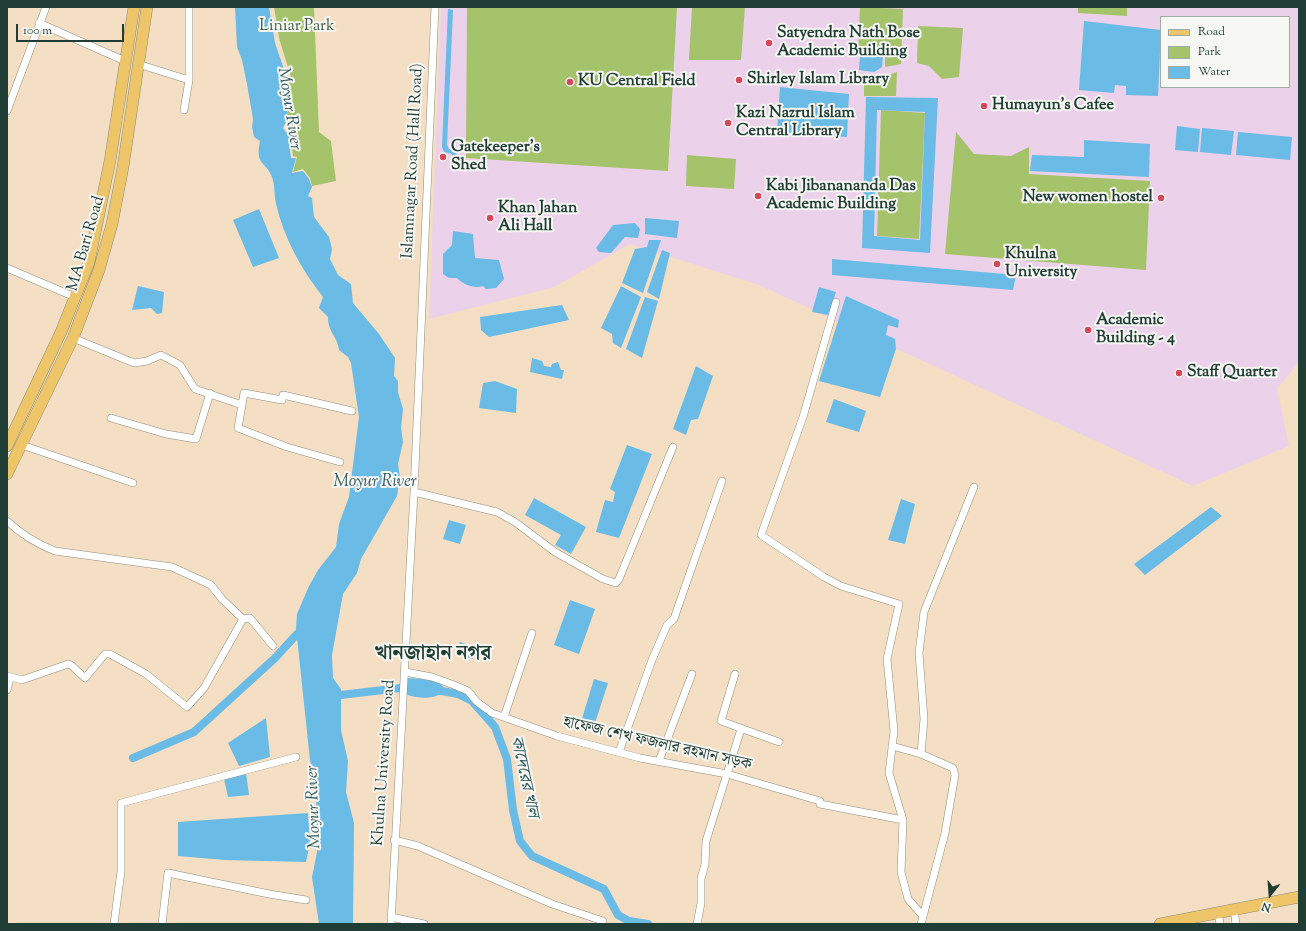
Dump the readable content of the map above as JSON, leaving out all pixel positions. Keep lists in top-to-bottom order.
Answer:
{
  "streets": {
    "main road": ["MA Bari Road"],
    "street": ["Islamnagar Road (Hall Road)", "হাফেজ শেখ ফজলার রহমান সড়ক", "Khulna University Road"]
  },
  "crossings": [
    ["Islamnagar Road (Hall Road)", "Khulna University Road"],
    ["হাফেজ শেখ ফজলার রহমান সড়ক", "Khulna University Road"]
  ],
  "districts": ["খানজাহান নগর"],
  "water": ["Moyur River", "কাদেরের খাল"],
  "parks": ["Liniar Park"],
  "places": [
    "Satyendra Nath Bose Academic Building",
    "Shirley Islam Library",
    "KU Central Field",
    "Humayun's Cafee",
    "Kazi Nazrul Islam Central Library",
    "Gatekeeper's Shed",
    "Kabi Jibanananda Das Academic Building",
    "New women hostel",
    "Khan Jahan Ali Hall",
    "Khulna University",
    "Academic Building - 4",
    "Staff Quarter"
  ],
  "legend": ["Road", "Park", "Water"],
  "scale_bar": "100 m",
  "north": "bottom"
}
